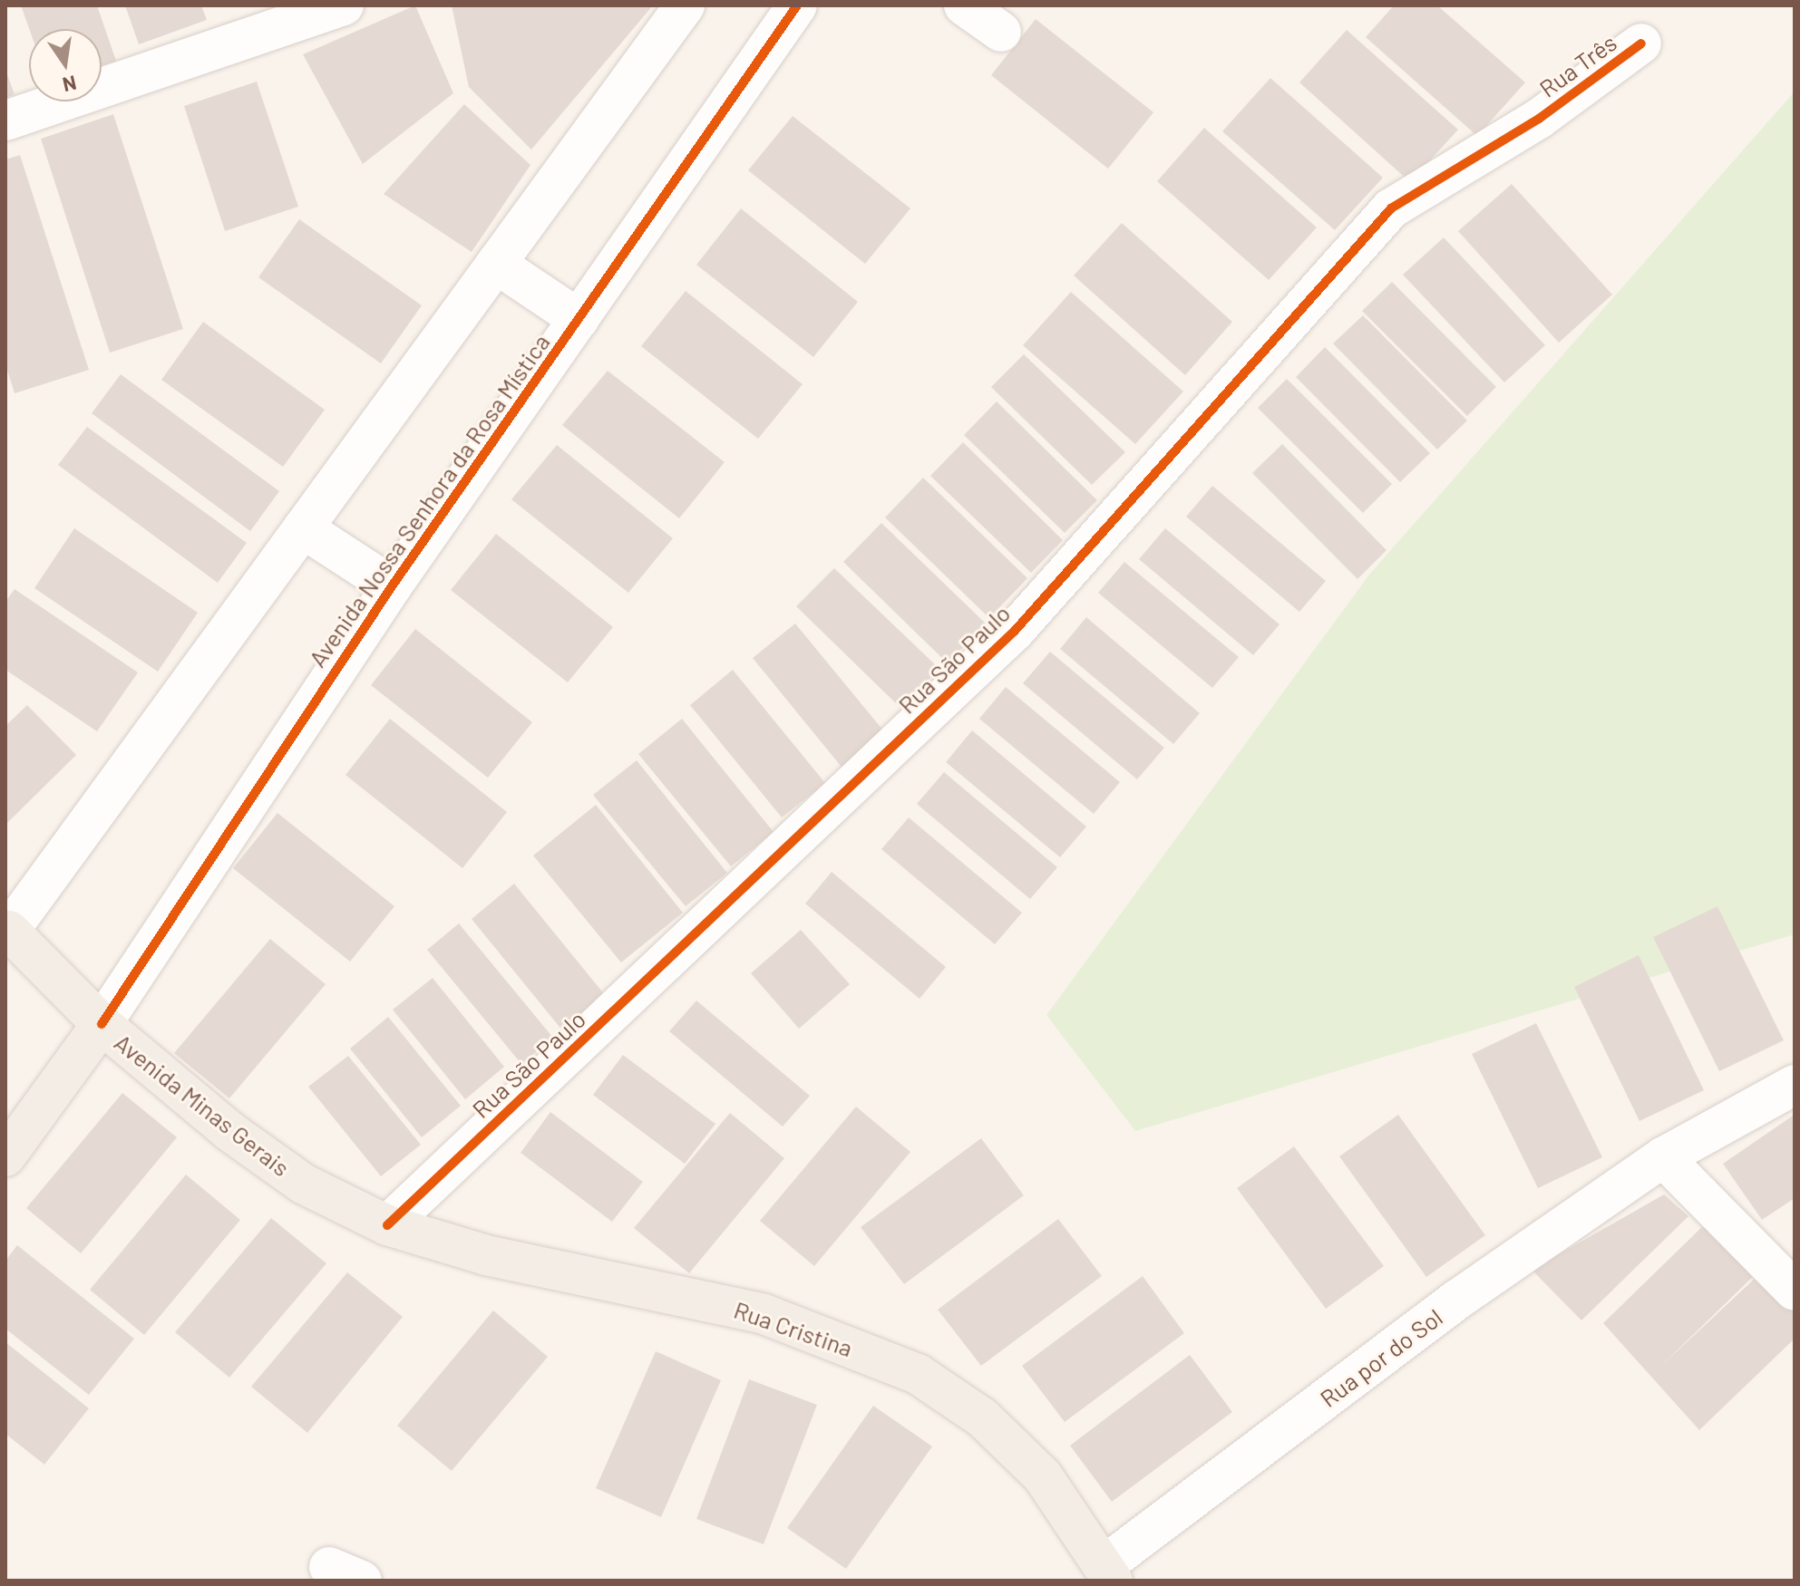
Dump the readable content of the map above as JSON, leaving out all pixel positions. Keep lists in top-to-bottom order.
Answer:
{
  "streets": {
    "main road": ["Avenida Minas Gerais", "Rua Cristina"],
    "street": [
      "Rua Três",
      "Avenida Nossa Senhora da Rosa Mística",
      "Rua São Paulo",
      "Rua por do Sol"
    ]
  },
  "crossings": [
    ["Rua Três", "Rua São Paulo"],
    ["Avenida Nossa Senhora da Rosa Mística", "Avenida Minas Gerais"],
    ["Rua São Paulo", "Avenida Minas Gerais"],
    ["Rua São Paulo", "Rua Cristina"],
    ["Avenida Minas Gerais", "Rua Cristina"],
    ["Rua Cristina", "Rua por do Sol"]
  ],
  "north": "bottom"
}
